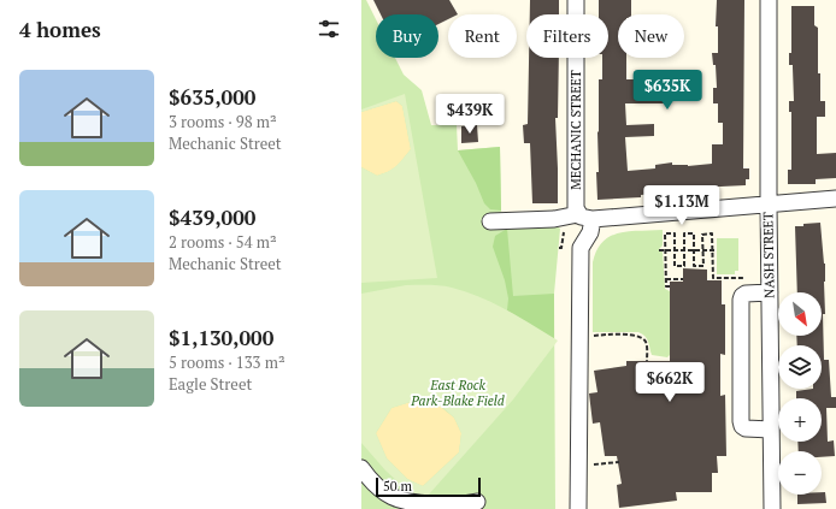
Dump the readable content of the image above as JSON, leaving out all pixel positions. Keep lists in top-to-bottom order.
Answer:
{
  "streets": {
    "street": ["MECHANIC STREET", "NASH STREET"]
  },
  "parks": ["East Rock Park-Blake Field"],
  "scale_bar": "50 m",
  "north": "bottom right",
  "page": {
    "heading": "4 homes",
    "chip": [
      "Buy",
      "Rent",
      "Filters",
      "New"
    ],
    "list": [
      {
        "name": "$635,000",
        "note": "3 rooms · 98 m² · Mechanic Street"
      },
      {
        "name": "$439,000",
        "note": "2 rooms · 54 m² · Mechanic Street"
      },
      {
        "name": "$1,130,000",
        "note": "5 rooms · 133 m² · Eagle Street"
      }
    ],
    "price": [
      "$635K",
      "$439K",
      "$1.13M",
      "$662K"
    ],
    "map_buttons": ["+", "−"],
    "scale": "50 m"
  }
}
